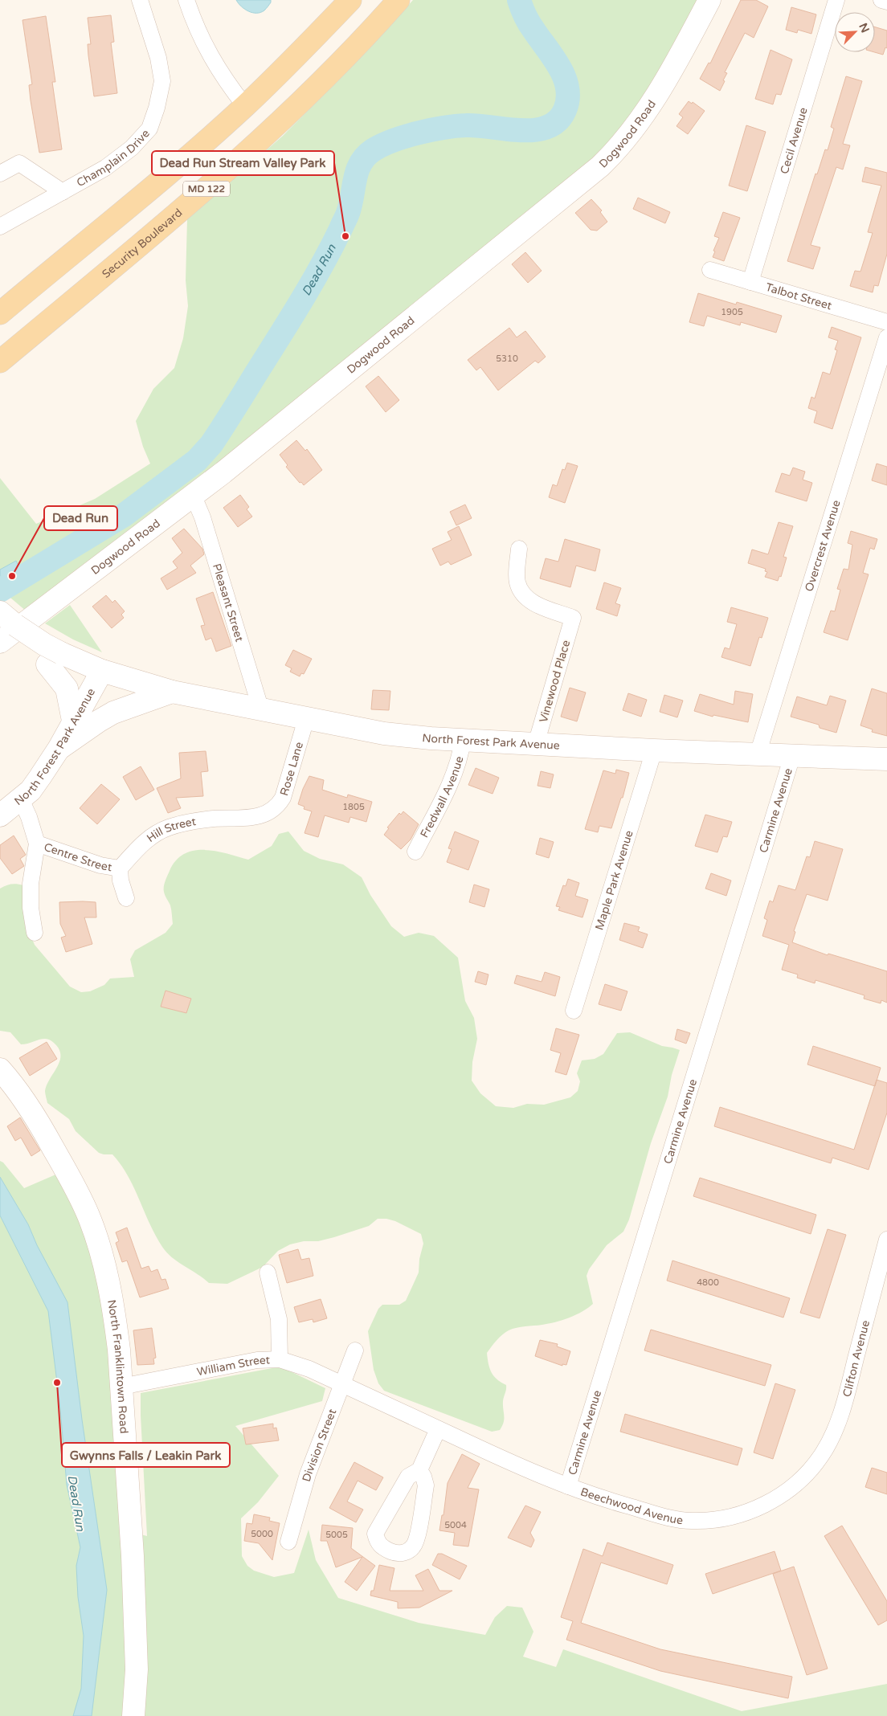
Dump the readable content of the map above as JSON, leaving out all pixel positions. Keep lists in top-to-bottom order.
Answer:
{
  "streets": {
    "main road": ["MD 122", "Security Boulevard"],
    "street": [
      "Dogwood Road",
      "Cecil Avenue",
      "Champlain Drive",
      "Talbot Street",
      "Overcrest Avenue",
      "Pleasant Street",
      "Vinewood Place",
      "North Forest Park Avenue",
      "Rose Lane",
      "Fredwall Avenue",
      "Carmine Avenue",
      "Hill Street",
      "Centre Street",
      "Maple Park Avenue",
      "Clifton Avenue",
      "North Franklintown Road",
      "William Street",
      "Division Street",
      "Beechwood Avenue"
    ]
  },
  "crossings": [
    ["Dogwood Road", "Pleasant Street"],
    ["Cecil Avenue", "Talbot Street"],
    ["Overcrest Avenue", "North Forest Park Avenue"],
    ["Pleasant Street", "North Forest Park Avenue"],
    ["Vinewood Place", "North Forest Park Avenue"],
    ["North Forest Park Avenue", "Rose Lane"],
    ["North Forest Park Avenue", "Fredwall Avenue"],
    ["North Forest Park Avenue", "Carmine Avenue"],
    ["North Forest Park Avenue", "Maple Park Avenue"],
    ["Rose Lane", "Hill Street"],
    ["Carmine Avenue", "Beechwood Avenue"],
    ["Hill Street", "Centre Street"],
    ["Clifton Avenue", "Beechwood Avenue"],
    ["North Franklintown Road", "William Street"],
    ["William Street", "Division Street"],
    ["William Street", "Beechwood Avenue"],
    ["Division Street", "Beechwood Avenue"]
  ],
  "water": ["Dead Run"],
  "places": ["Dead Run Stream Valley Park", "Dead Run", "Gwynns Falls / Leakin Park"],
  "house_numbers": [
    "1905",
    "5310",
    "1805",
    "4800",
    "5004",
    "5000",
    "5005"
  ],
  "north": "top right"
}
